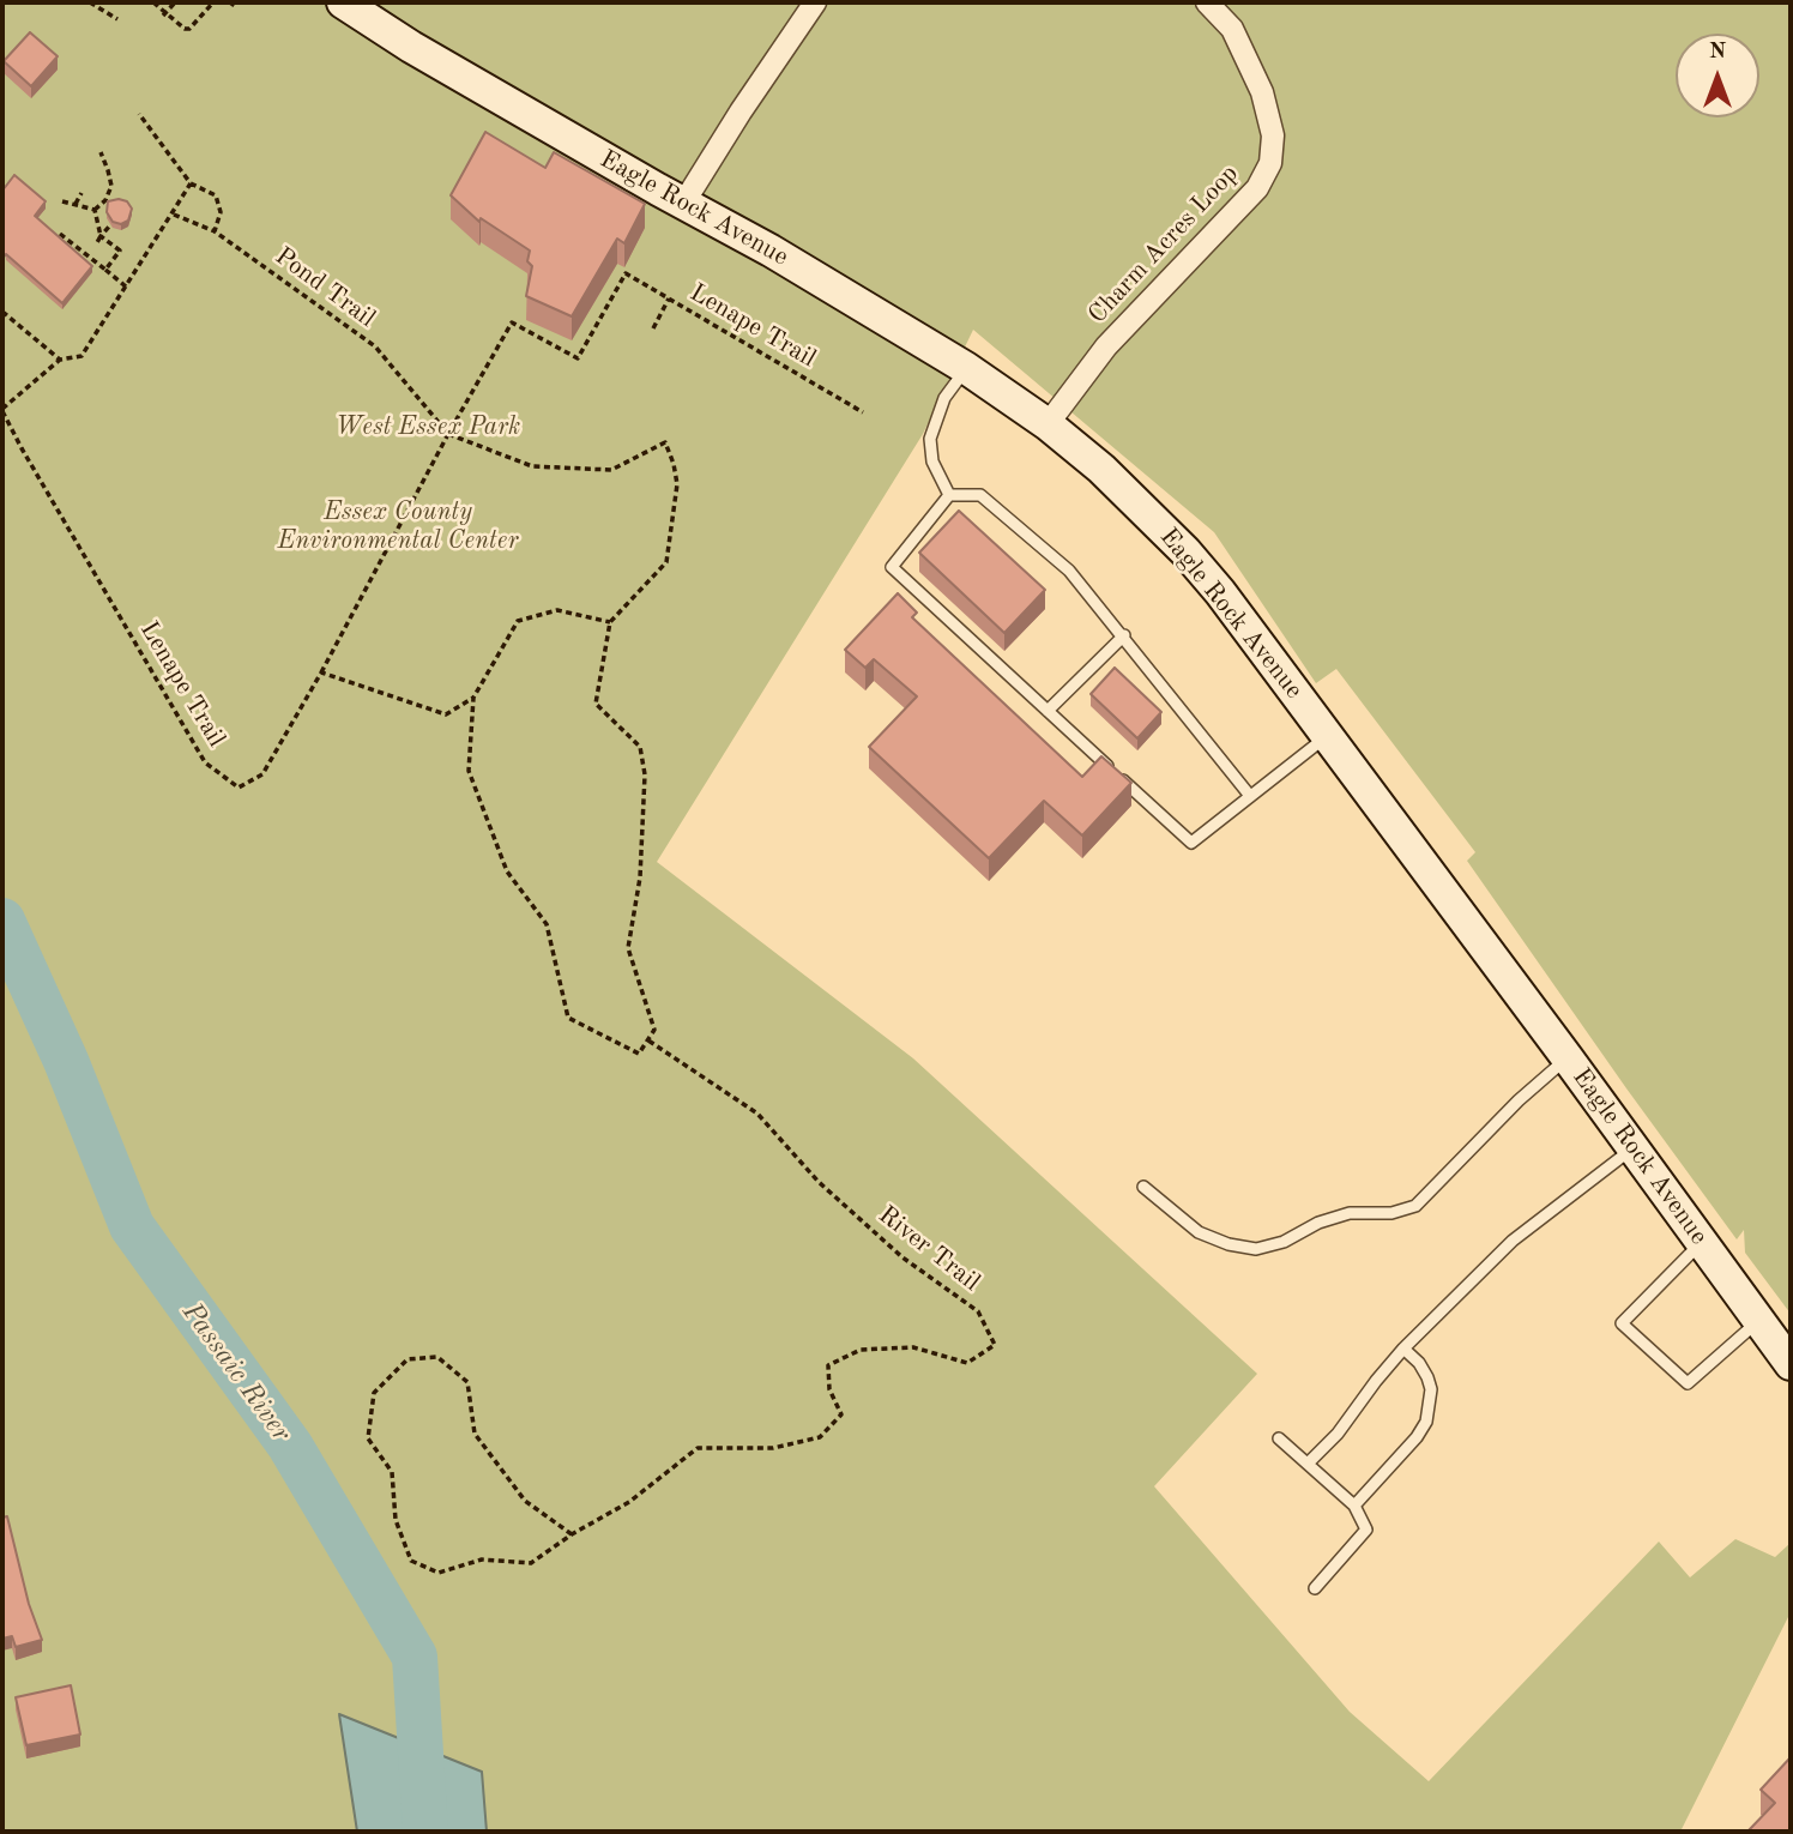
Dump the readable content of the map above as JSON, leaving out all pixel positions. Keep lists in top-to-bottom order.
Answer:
{
  "streets": {
    "main road": ["Eagle Rock Avenue"],
    "street": ["Charm Acres Loop"],
    "path": ["Pond Trail", "Lenape Trail", "River Trail"]
  },
  "crossings": [
    ["Eagle Rock Avenue", "Charm Acres Loop"],
    ["Pond Trail", "Lenape Trail"]
  ],
  "water": ["Passaic River"],
  "parks": ["West Essex Park", "Essex County Environmental Center"],
  "north": "top"
}
